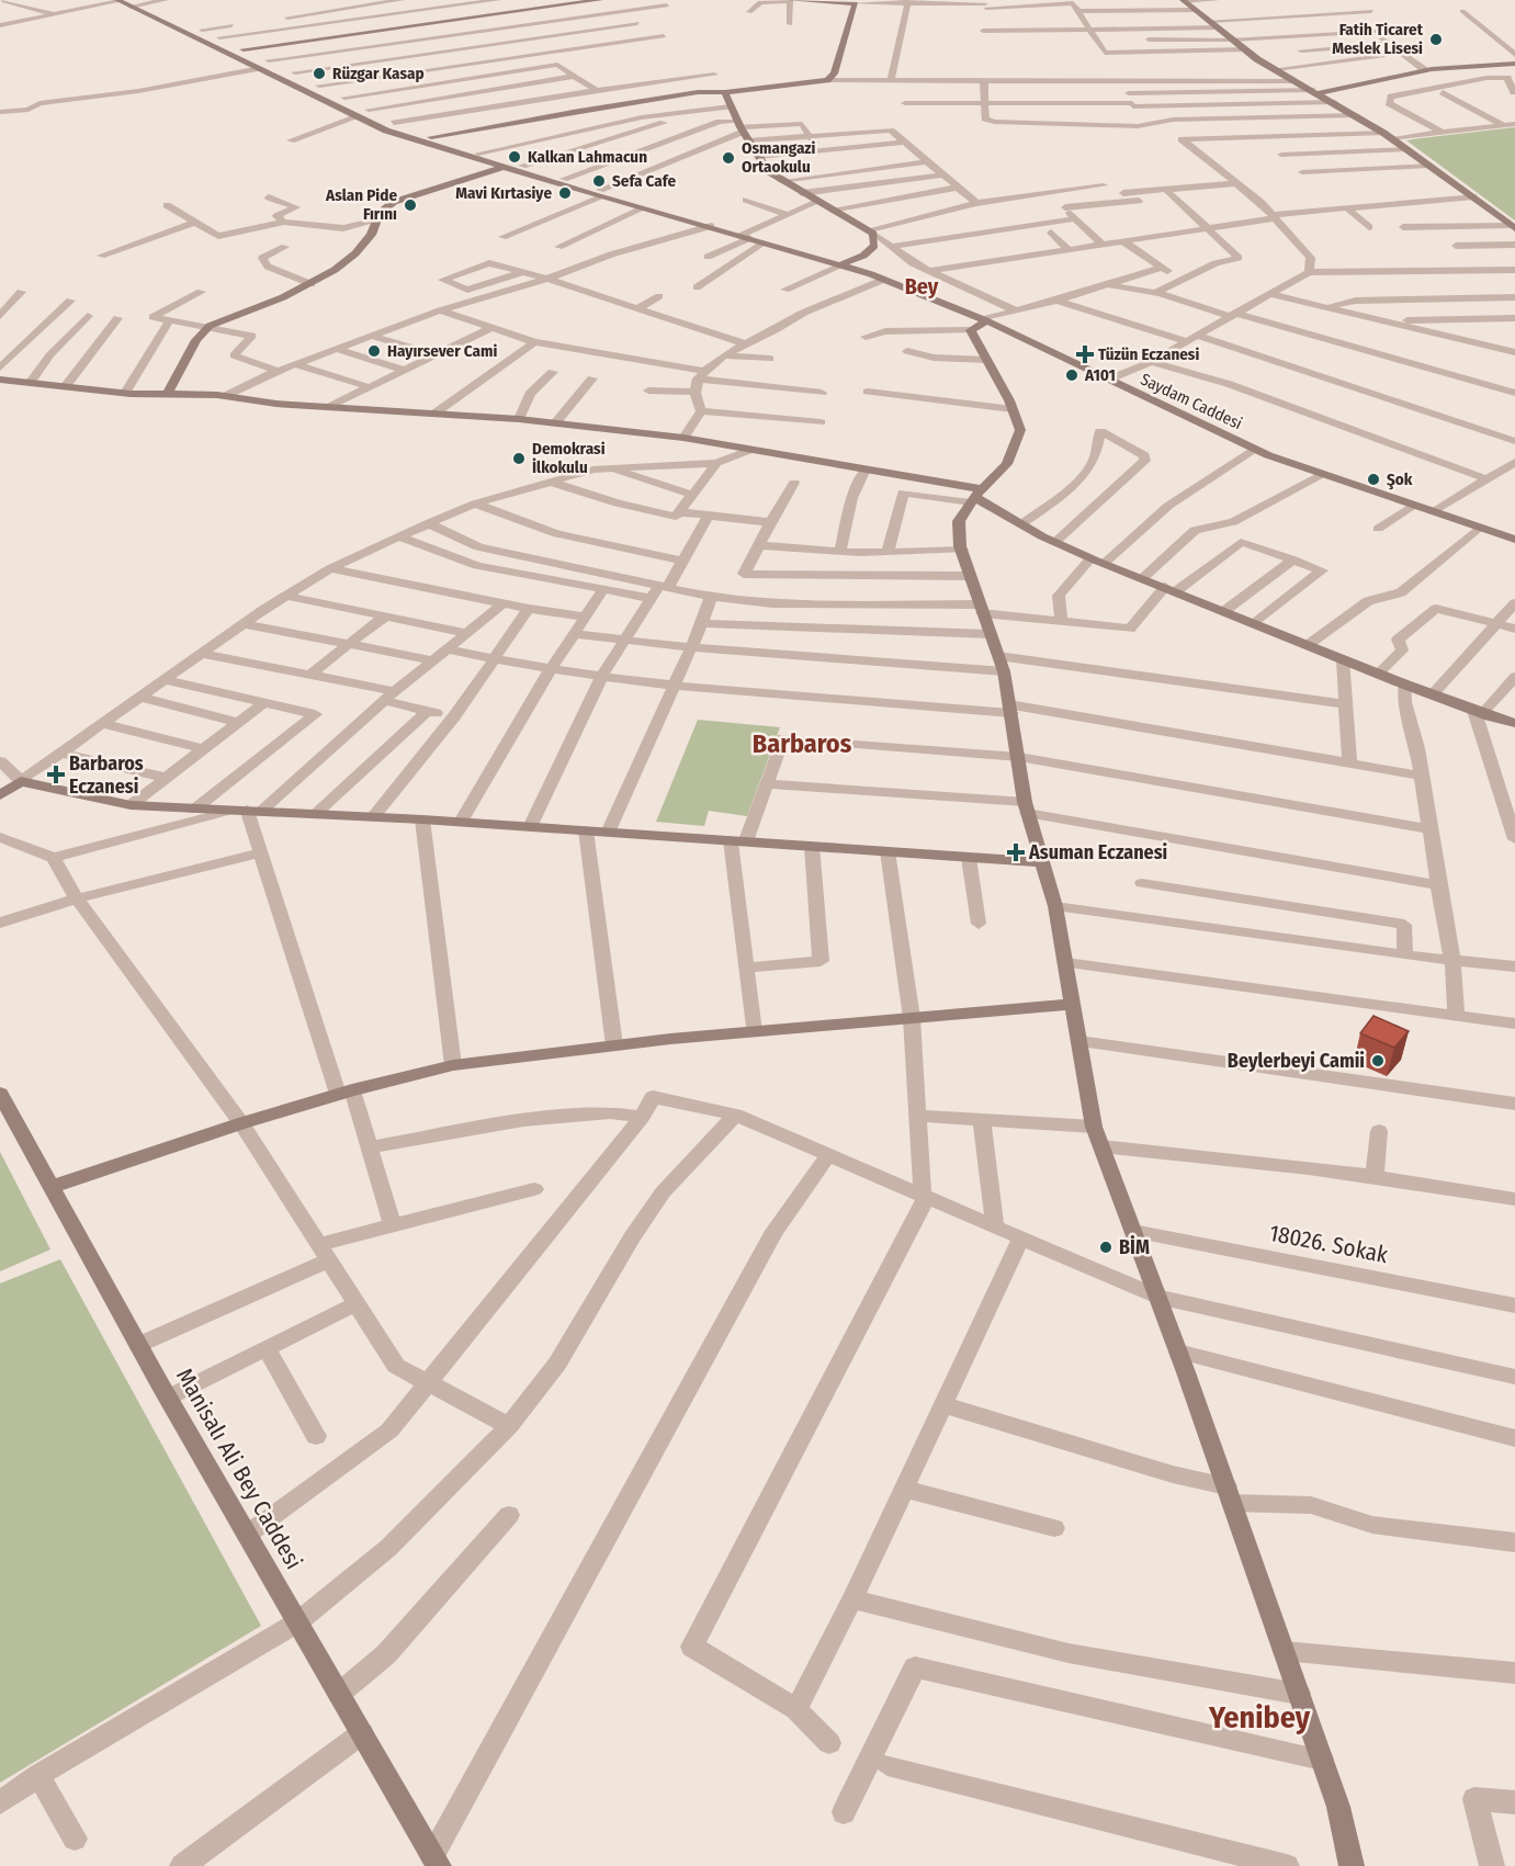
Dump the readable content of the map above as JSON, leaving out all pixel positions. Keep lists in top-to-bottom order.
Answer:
{
  "streets": {
    "main road": ["Saydam Caddesi", "Manisalı Ali Bey Caddesi"],
    "street": ["18026. Sokak"]
  },
  "districts": ["Bey", "Barbaros", "Yenibey"],
  "places": {
    "other": [
      "Fatih Ticaret Meslek Lisesi",
      "Rüzgar Kasap",
      "Kalkan Lahmacun",
      "Osmangazi Ortaokulu",
      "Sefa Cafe",
      "Mavi Kırtasiye",
      "Aslan Pide Fırını",
      "Hayırsever Cami",
      "A101",
      "Demokrasi İlkokulu",
      "Şok",
      "Beylerbeyi Camii",
      "BİM"
    ],
    "health": ["Tüzün Eczanesi", "Barbaros Eczanesi", "Asuman Eczanesi"]
  }
}
